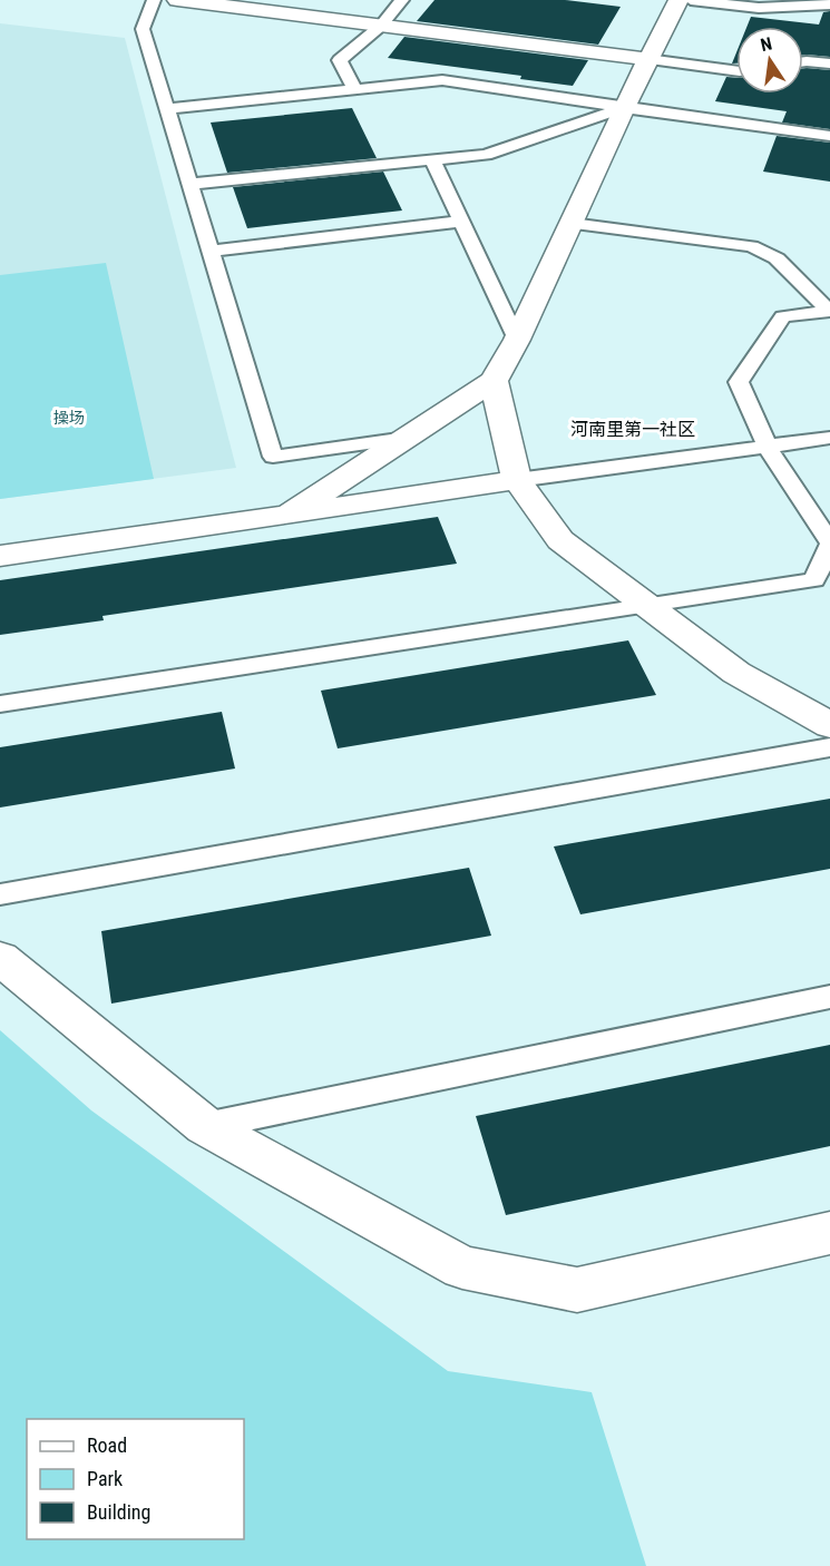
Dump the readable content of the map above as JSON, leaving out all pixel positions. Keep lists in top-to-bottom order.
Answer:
{
  "districts": ["河南里第一社区"],
  "parks": ["操场"],
  "legend": ["Road", "Park", "Building"],
  "north": "top"
}
